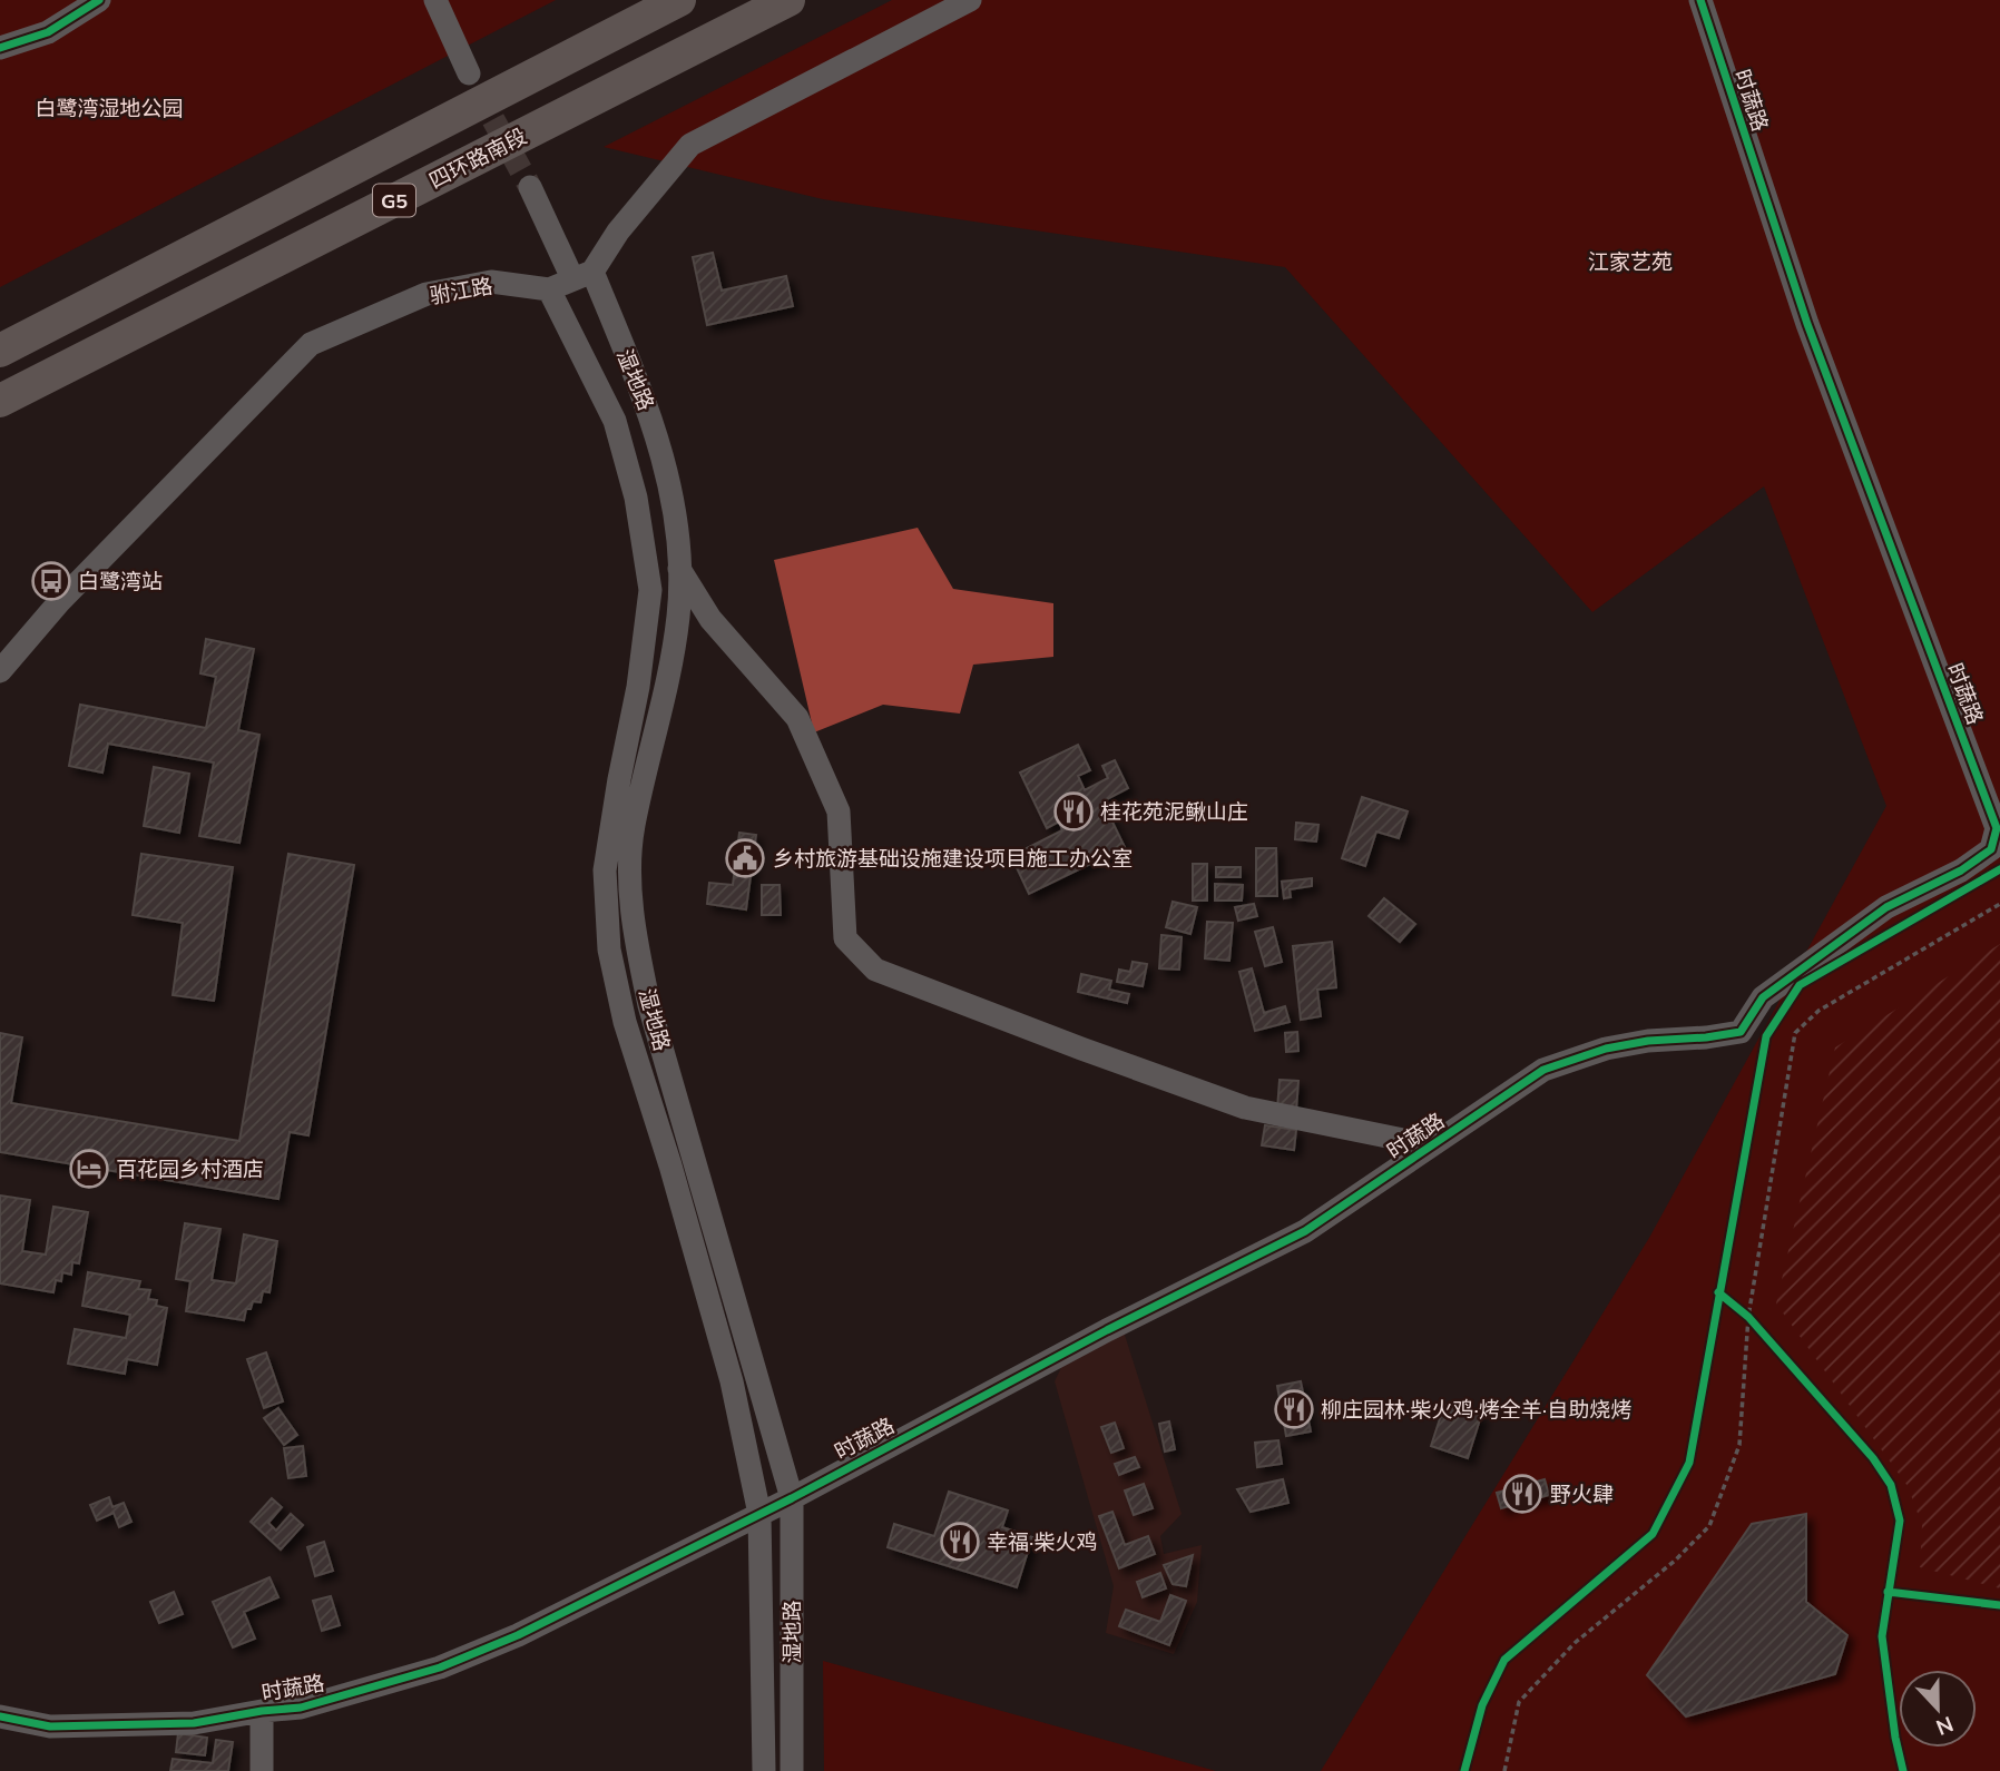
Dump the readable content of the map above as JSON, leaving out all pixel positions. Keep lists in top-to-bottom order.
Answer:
{
  "streets": {
    "highway": ["四环路南段", "G5"],
    "street": ["时蔬路", "驸江路", "湿地路"]
  },
  "crossings": [
    ["时蔬路", "湿地路"],
    ["驸江路", "湿地路"]
  ],
  "parks": ["白鹭湾湿地公园", "江家艺苑"],
  "places": {
    "bus stop": ["白鹭湾站"],
    "restaurant": [
      "桂花苑泥鳅山庄",
      "柳庄园林·柴火鸡·烤全羊·自助烧烤",
      "野火肆",
      "幸福·柴火鸡"
    ],
    "public building": ["乡村旅游基础设施建设项目施工办公室"],
    "hotel": ["百花园乡村酒店"]
  },
  "north": "bottom"
}
